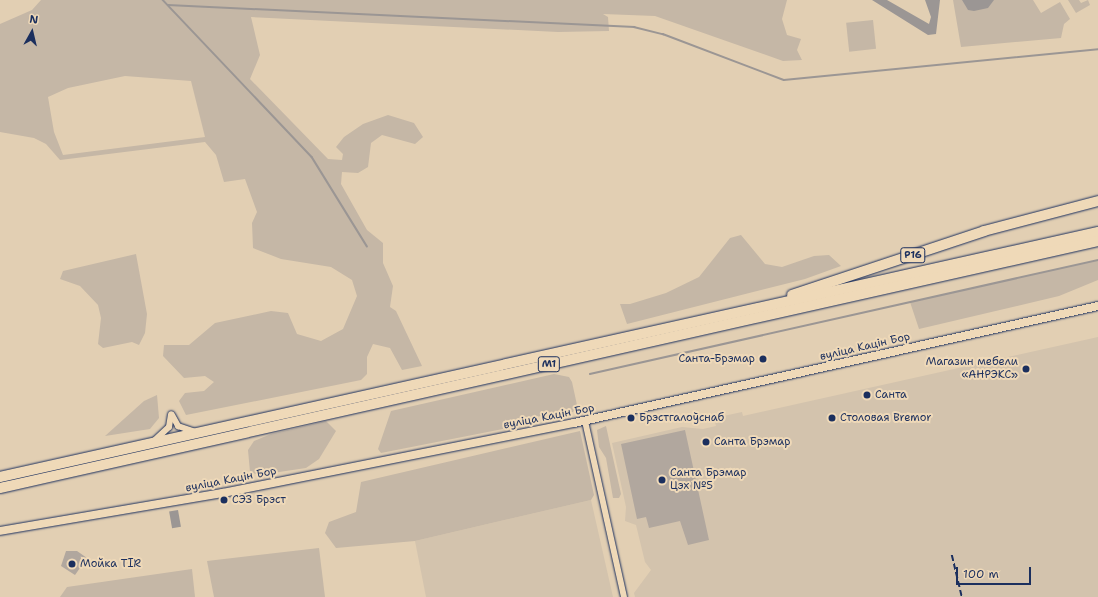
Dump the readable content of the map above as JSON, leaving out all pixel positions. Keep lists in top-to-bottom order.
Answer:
{
  "streets": {
    "highway": ["Р16", "М1"],
    "main road": ["вуліца Кацін Бор"]
  },
  "crossings": [
    ["Р16", "М1"]
  ],
  "places": [
    "Санта-Брэмар",
    "Магазин мебели «АНРЭКС»",
    "Санта",
    "Брэстгалоўснаб",
    "Столовая Bremor",
    "Санта Брэмар",
    "Санта Брэмар Цэх №5",
    "СЭЗ Брэст",
    "Мойка TIR"
  ],
  "scale_bar": "100 m",
  "north": "top"
}
